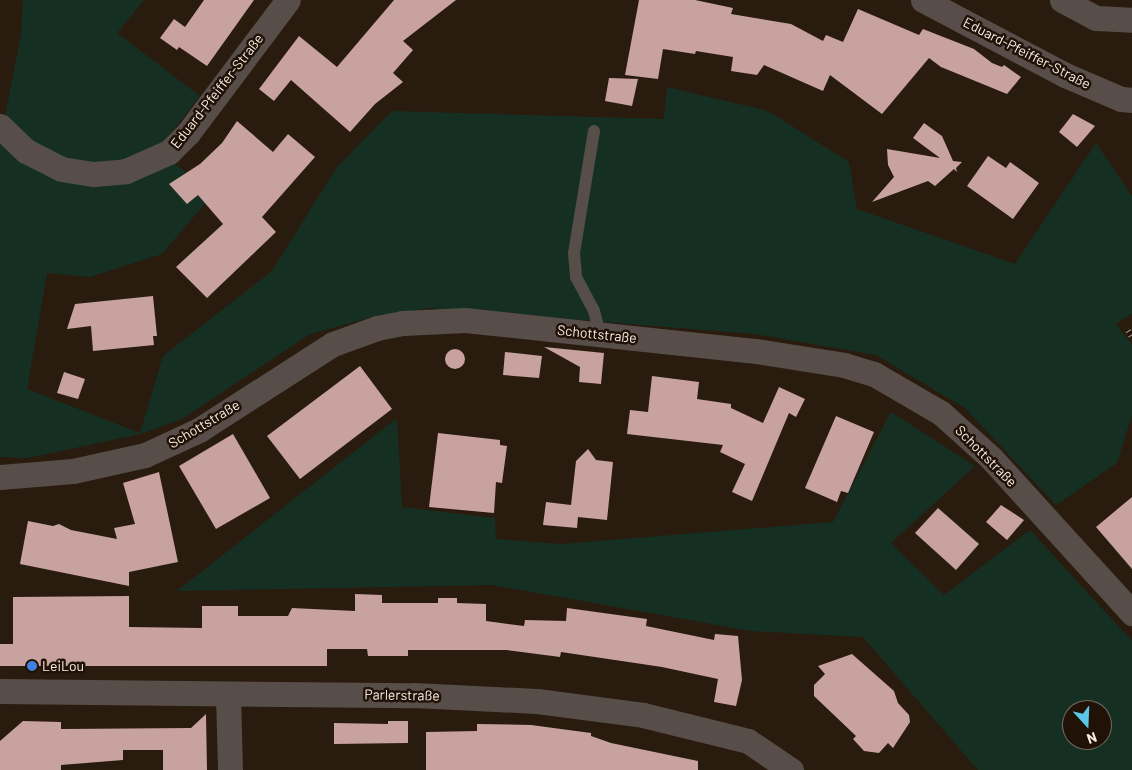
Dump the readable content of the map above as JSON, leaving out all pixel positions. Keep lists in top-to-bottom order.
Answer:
{
  "streets": {
    "street": ["Eduard-Pfeiffer-Straße", "Schottstraße", "Parlerstraße"]
  },
  "places": ["LeiLou"],
  "north": "bottom"
}
